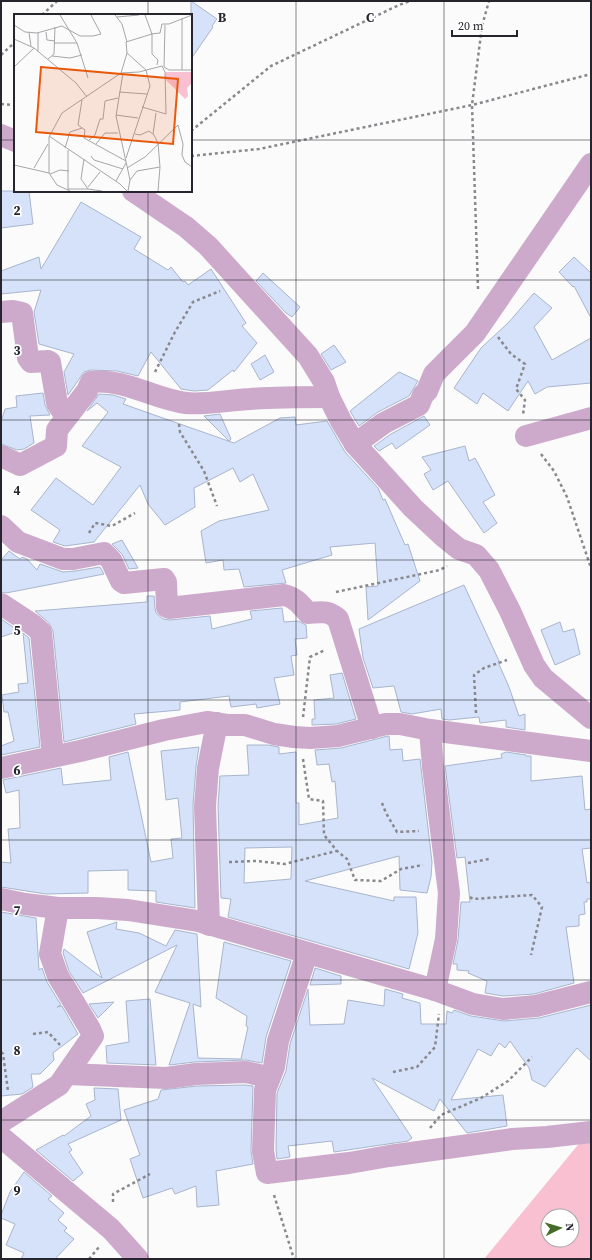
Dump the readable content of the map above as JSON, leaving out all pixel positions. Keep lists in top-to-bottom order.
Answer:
{
  "scale_bar": "20 m",
  "north": "right",
  "grid": {
    "columns": ["B", "C"],
    "rows": [
      "2",
      "3",
      "4",
      "5",
      "6",
      "7",
      "8",
      "9"
    ]
  }
}
